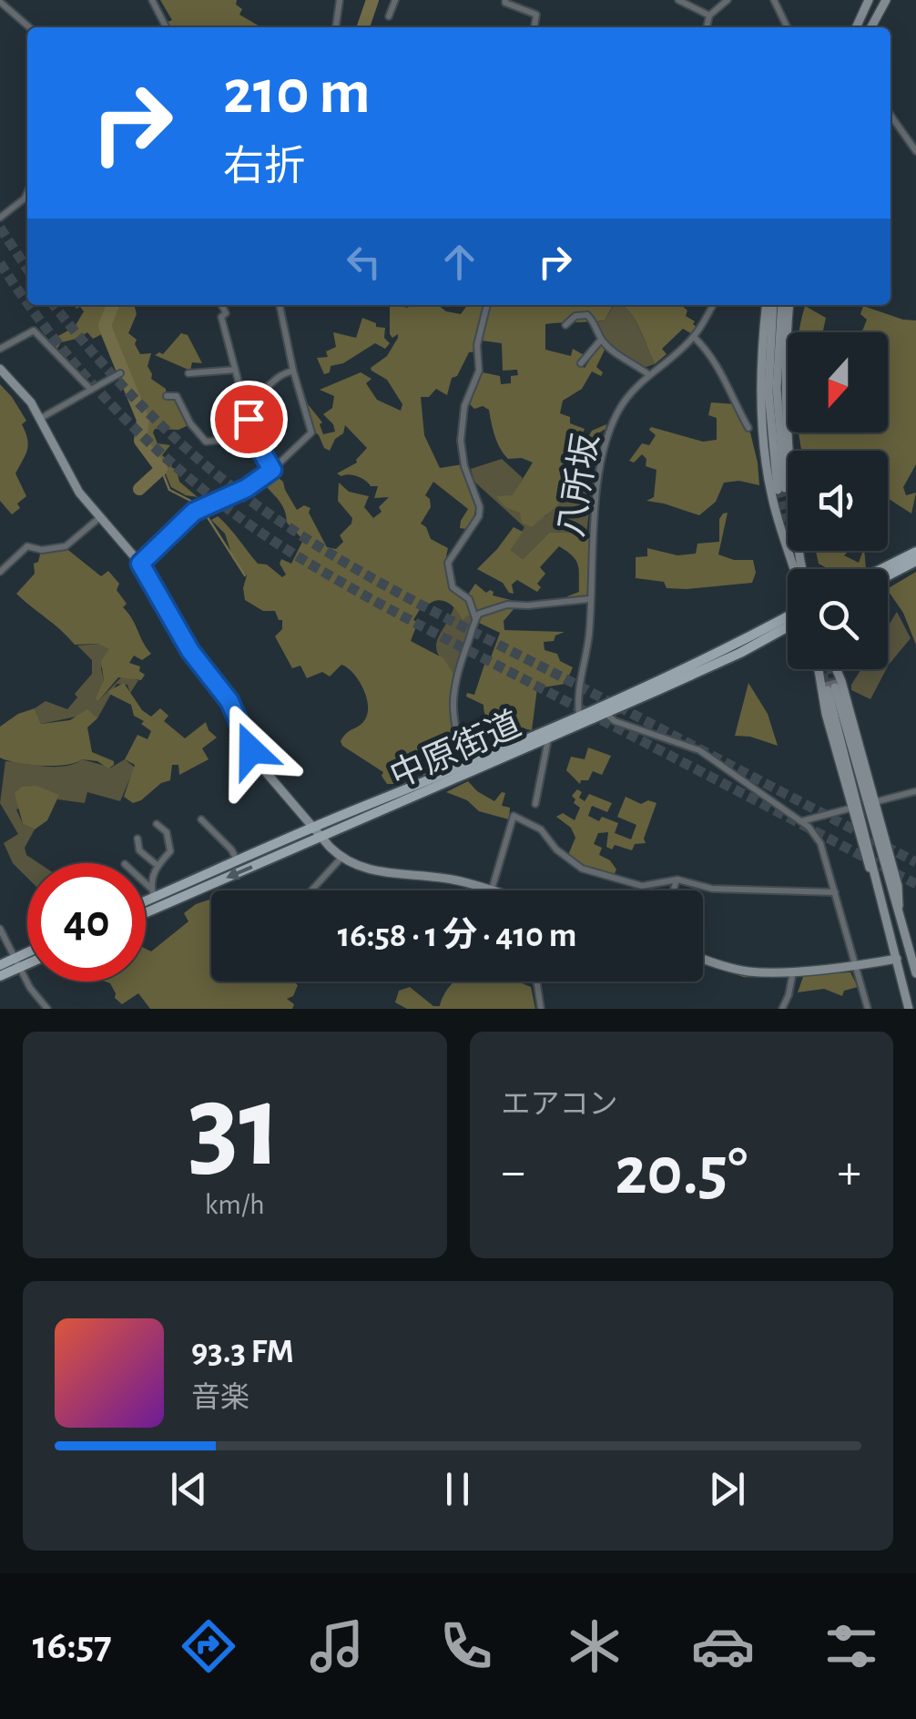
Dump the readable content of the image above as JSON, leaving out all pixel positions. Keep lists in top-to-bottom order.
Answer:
{
  "streets": {
    "main road": ["中原街道"],
    "street": ["八所坂"]
  },
  "crossings": [
    ["八所坂", "中原街道"]
  ],
  "north": "bottom",
  "page": {
    "turn": ["210 m", "右折"],
    "limit": "40",
    "trip": "16:58 · 1 分 · 410 m",
    "tile": [
      ["31", "km/h"],
      "エアコン"
    ],
    "heat": ["−", "20.5°", "+"],
    "song": ["93.3 FM", "音楽"],
    "tabs": "16:57"
  }
}
